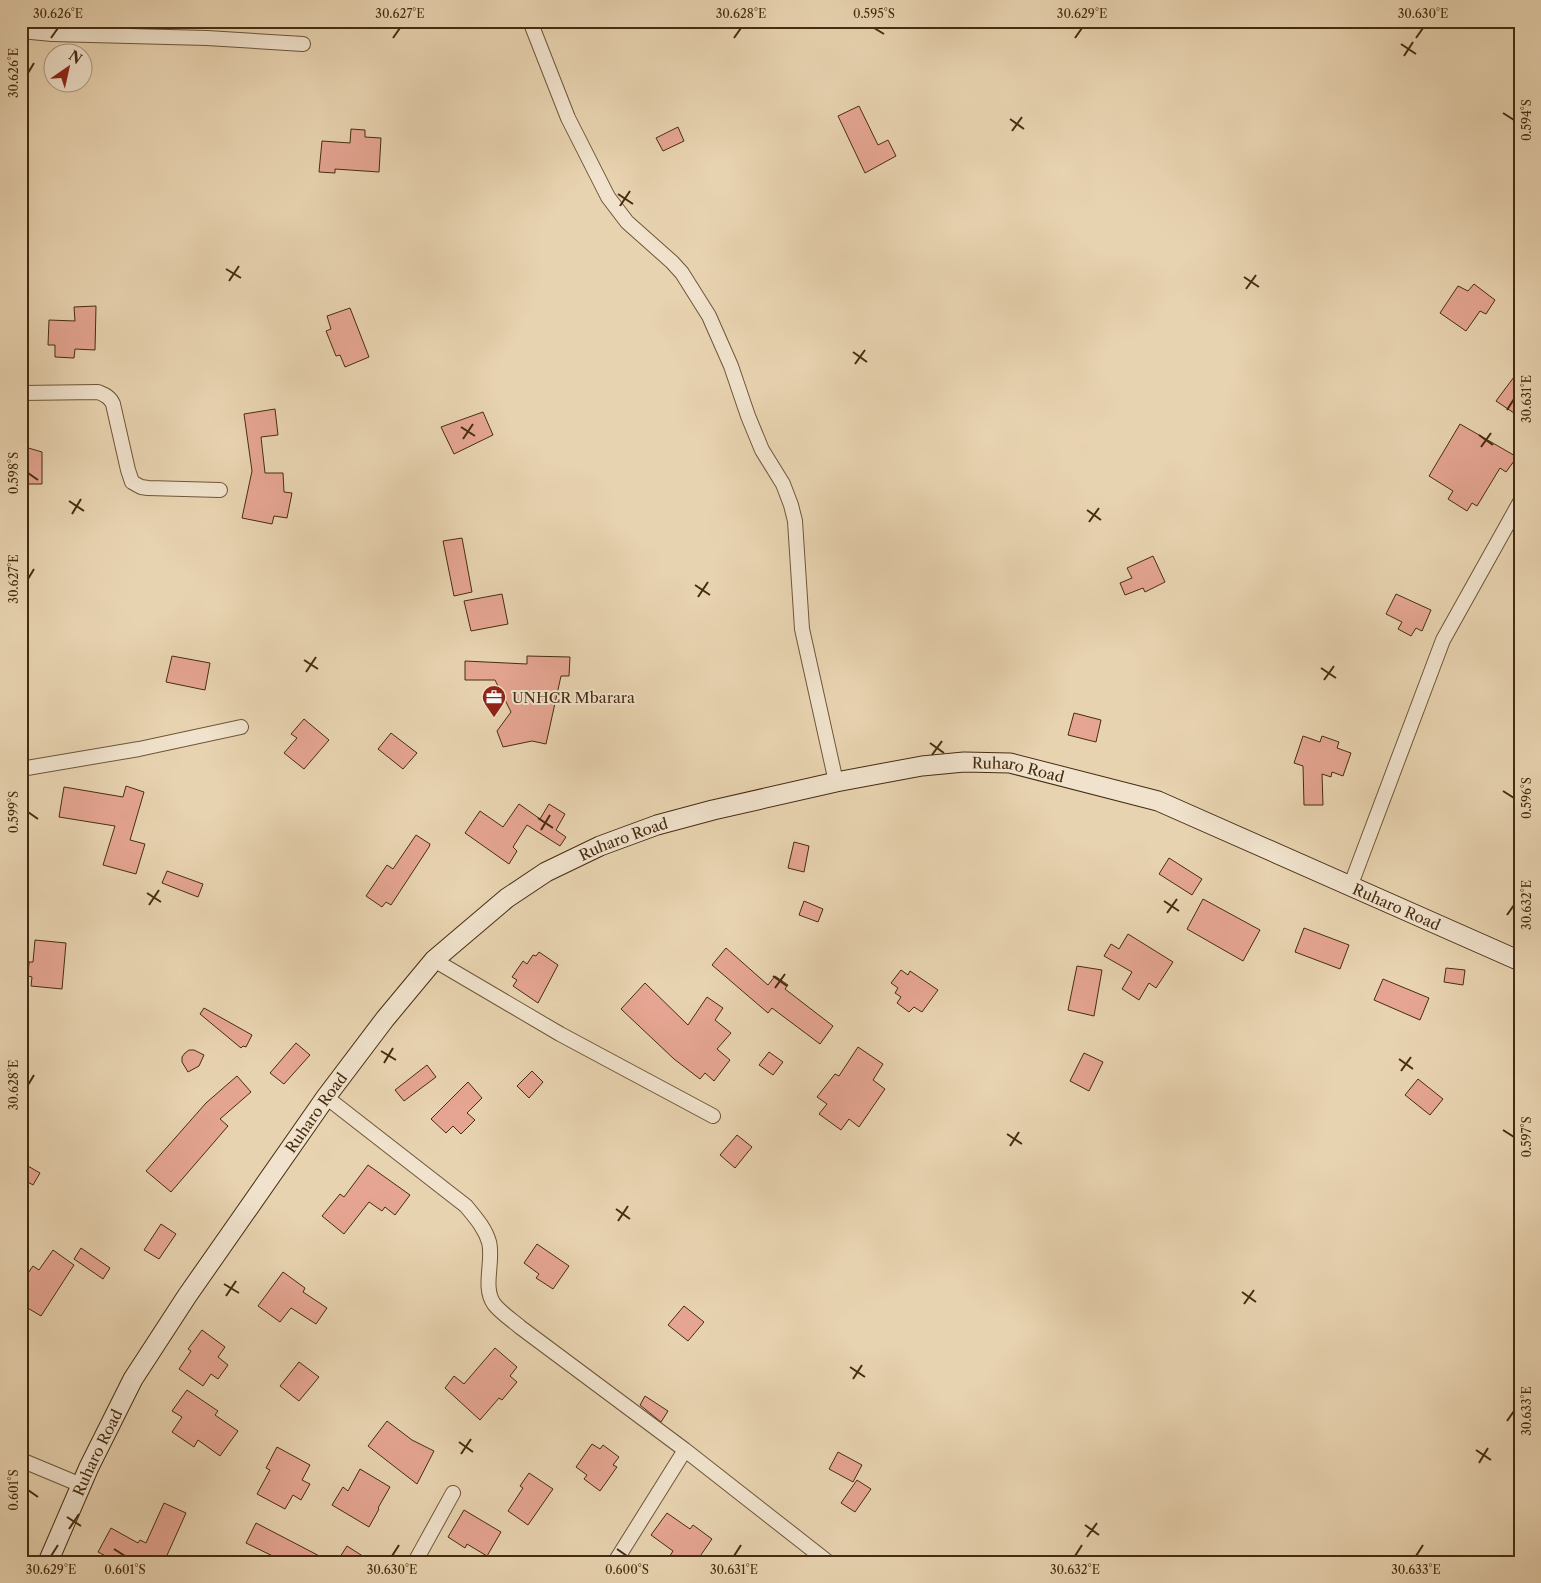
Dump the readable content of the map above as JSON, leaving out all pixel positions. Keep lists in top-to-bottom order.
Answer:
{
  "streets": {
    "street": ["Ruharo Road"]
  },
  "places": {
    "office": ["UNHCR Mbarara"]
  },
  "north": "top right",
  "coordinates": [
    "30.626°E",
    "30.627°E",
    "30.628°E",
    "0.595°S",
    "30.629°E",
    "30.630°E",
    "0.594°S",
    "30.631°E",
    "0.598°S",
    "0.596°S",
    "0.599°S",
    "30.632°E",
    "0.597°S",
    "30.633°E",
    "0.601°S",
    "0.600°S"
  ]
}
